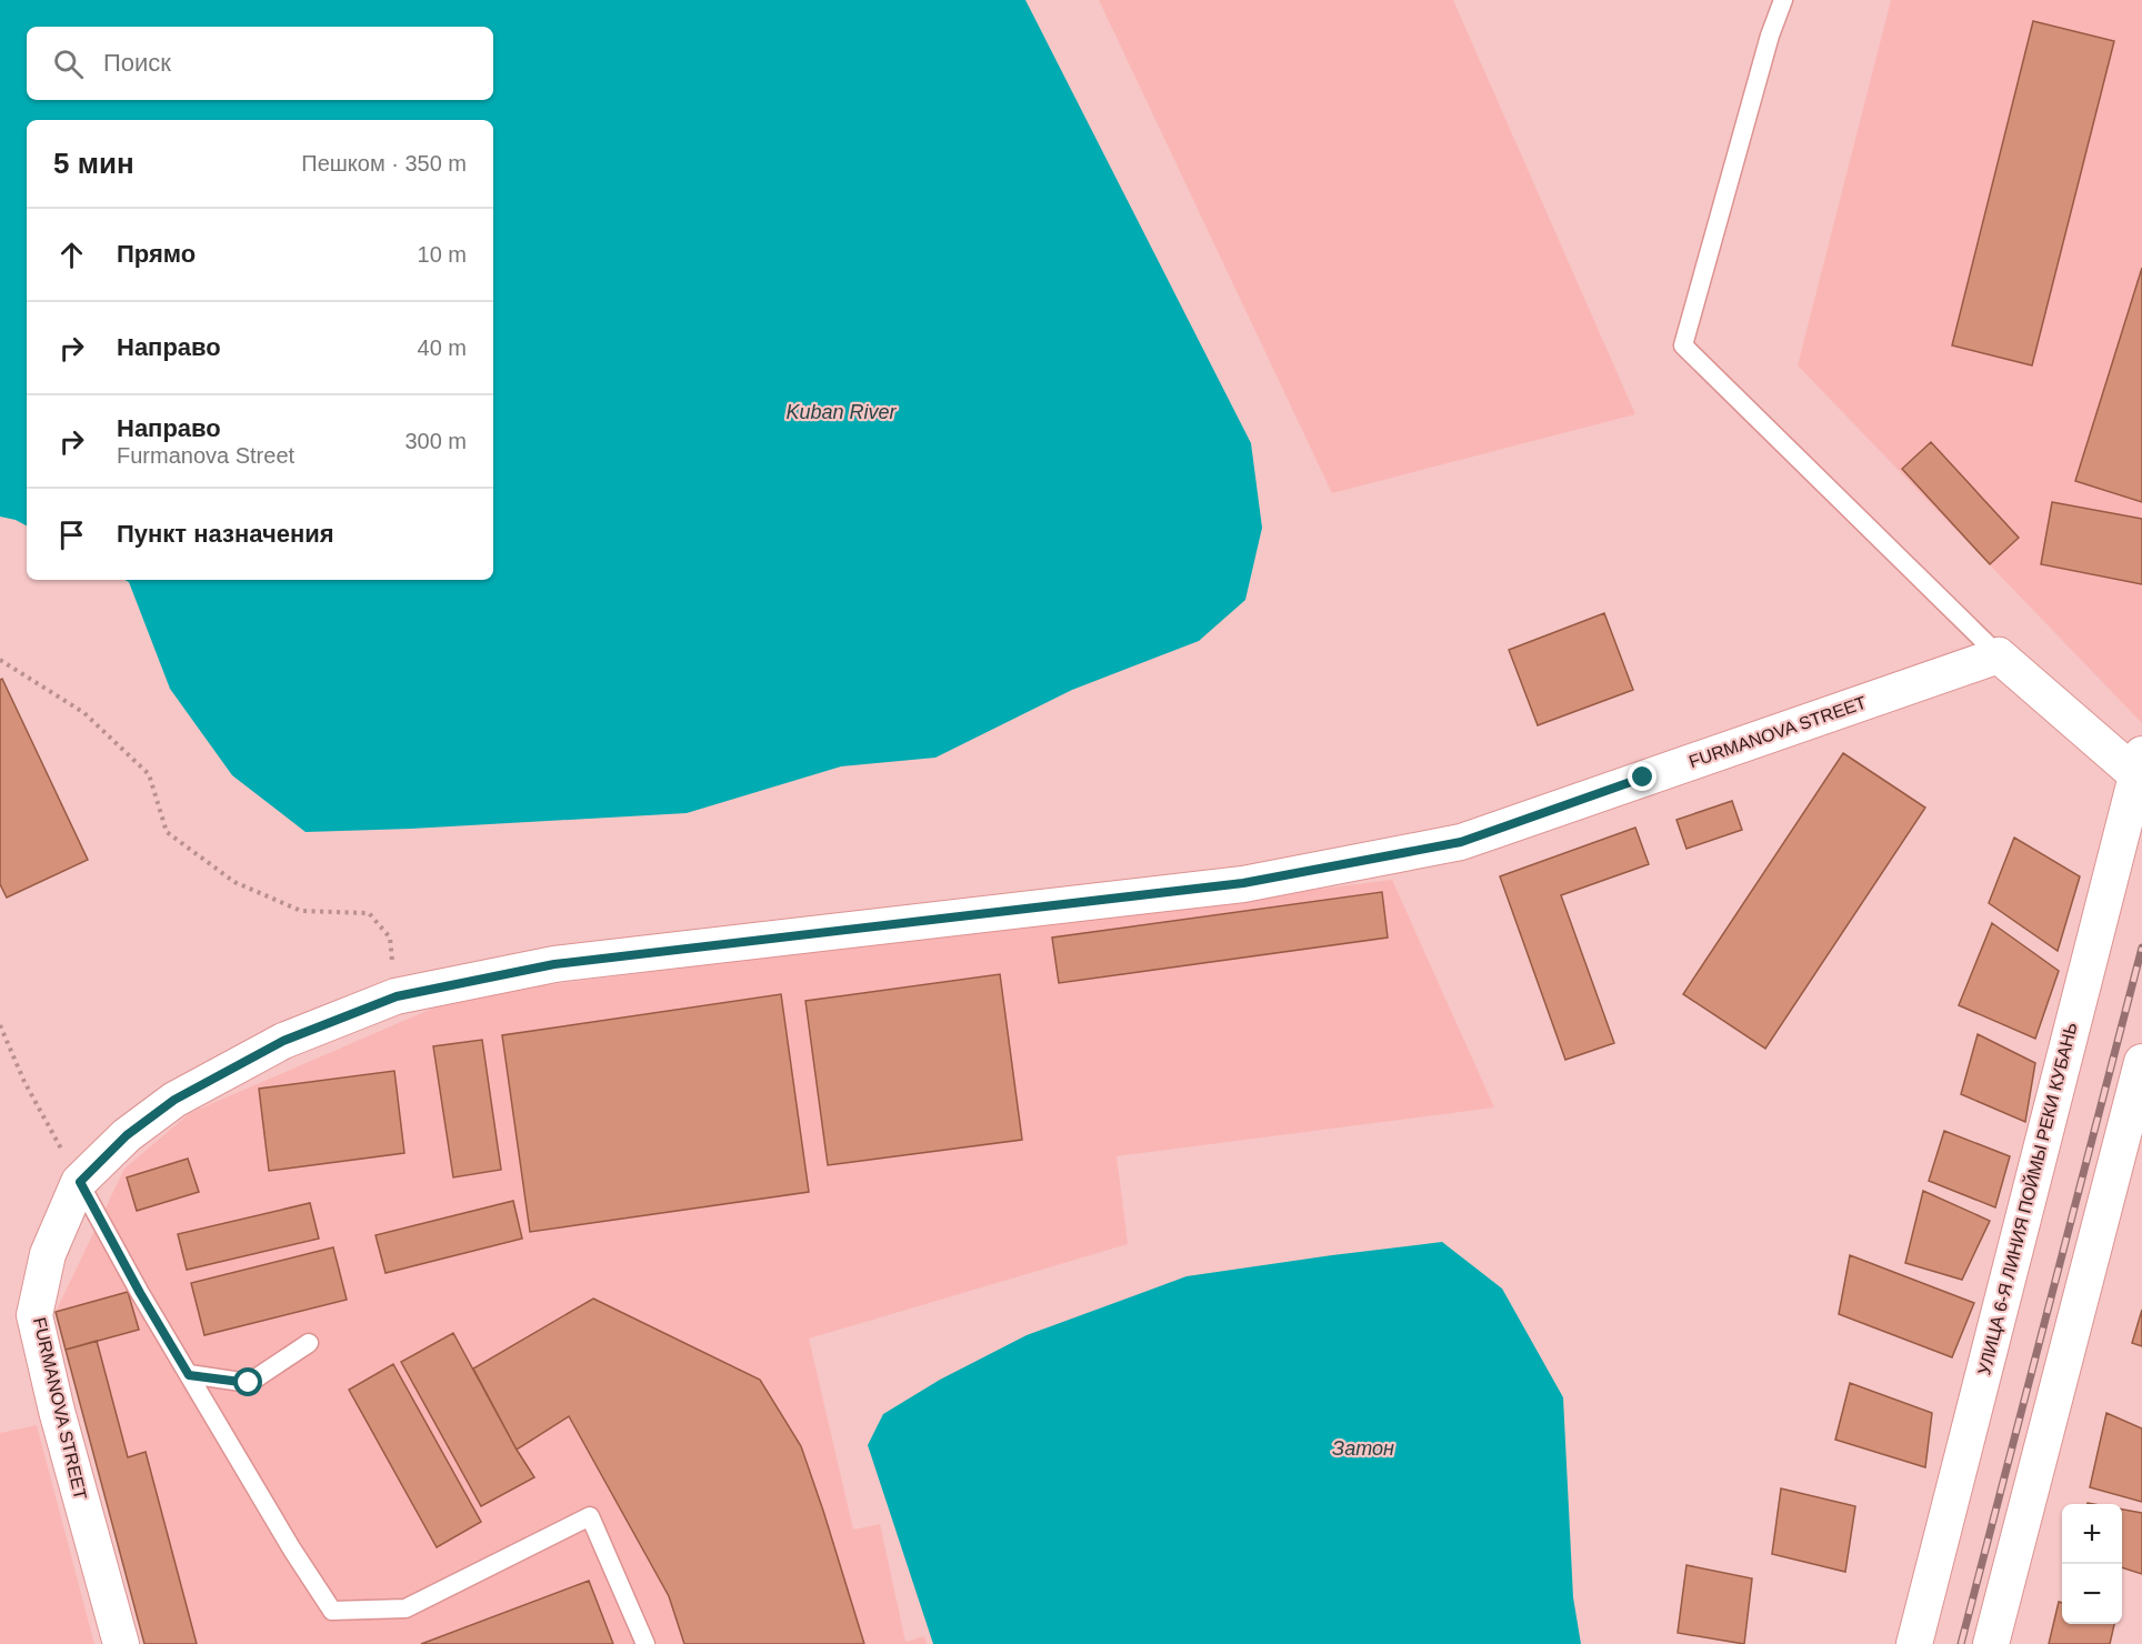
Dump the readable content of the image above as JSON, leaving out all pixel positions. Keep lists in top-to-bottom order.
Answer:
{
  "streets": {
    "street": ["FURMANOVA STREET", "УЛИЦА 6-Я ЛИНИЯ ПОЙМЫ РЕКИ КУБАНЬ"]
  },
  "water": ["Kuban River", "Затон"],
  "page": {
    "search": "Поиск",
    "heading": ["5 мин", "Пешком · 350 m"],
    "list": [
      ["Прямо", "10 m"],
      ["Направо", "40 m"],
      ["Направо", "Furmanova Street", "300 m"],
      "Пункт назначения"
    ],
    "map_buttons": ["+", "−"]
  }
}
